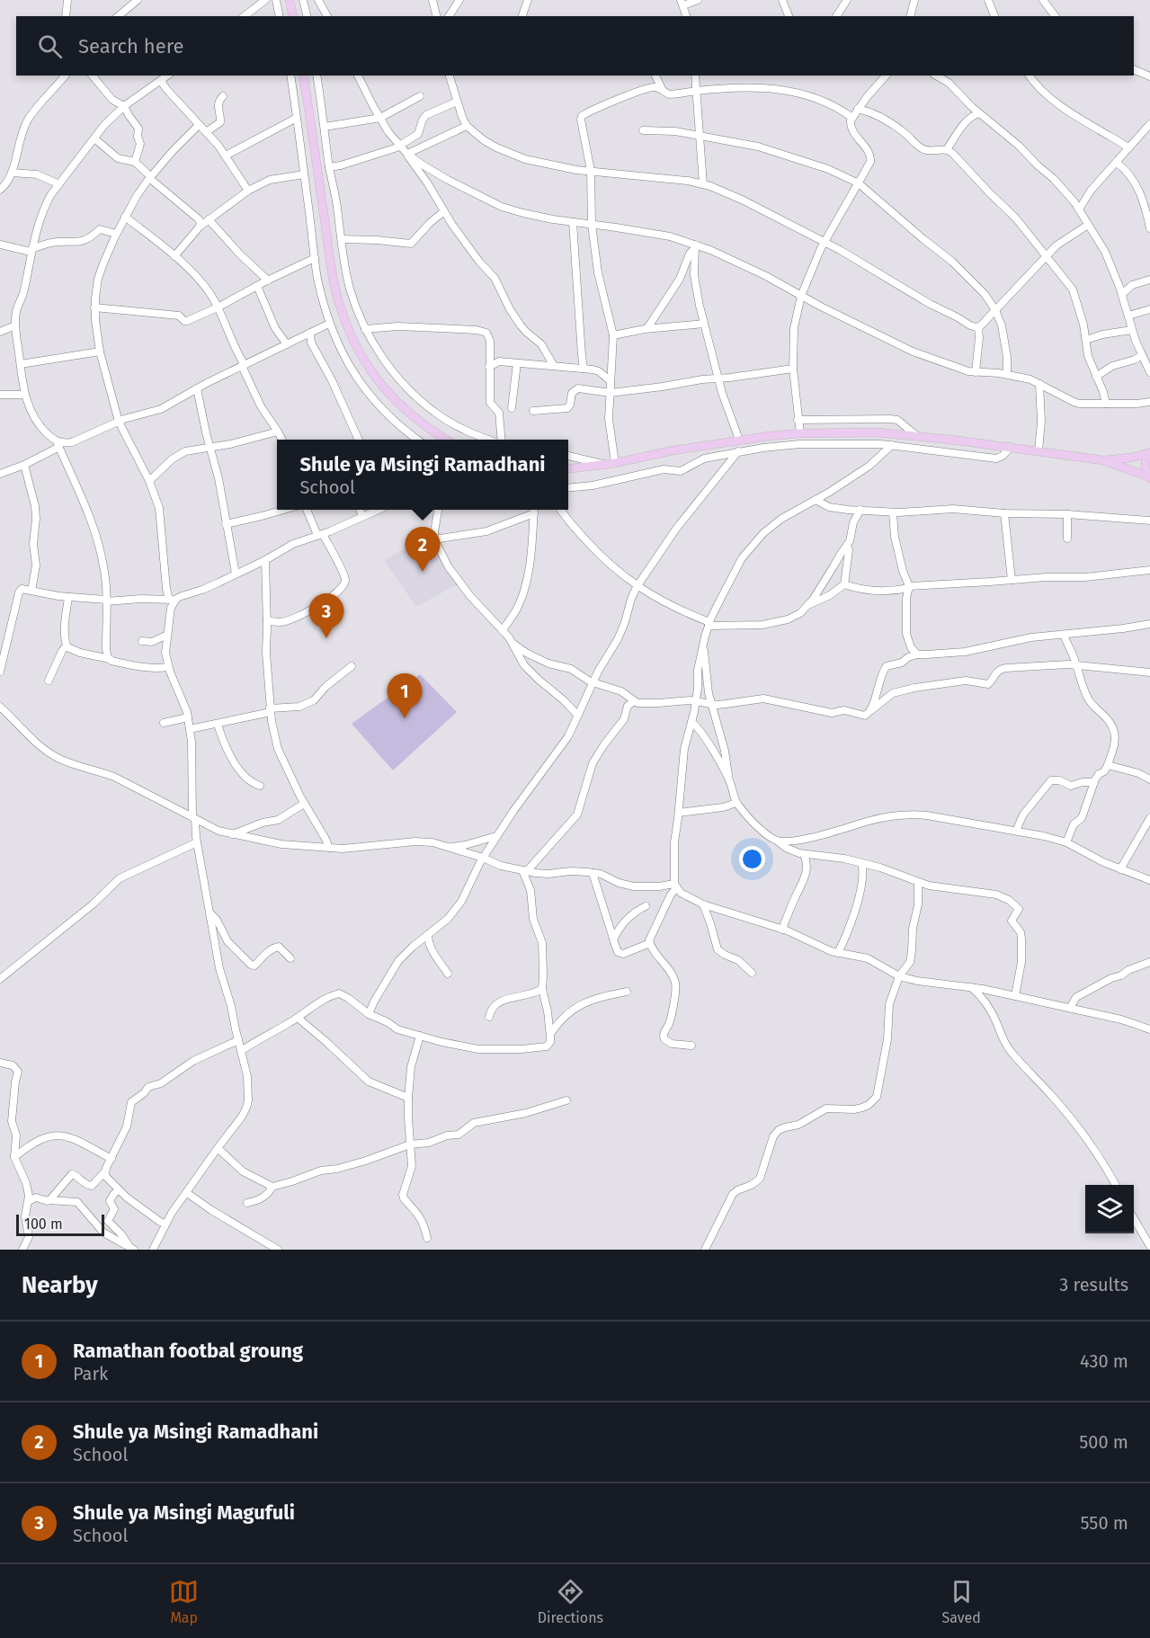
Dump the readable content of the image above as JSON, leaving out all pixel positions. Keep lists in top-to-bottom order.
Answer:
{
  "scale_bar": "100 m",
  "page": {
    "search": "Search here",
    "popup": ["Shule ya Msingi Ramadhani", "School"],
    "pins": ["2", "3", "1"],
    "scale": "100 m",
    "heading": ["Nearby", "3 results"],
    "list": [
      {
        "mark": "1",
        "name": "Ramathan footbal groung",
        "note": "Park",
        "value": "430 m"
      },
      {
        "mark": "2",
        "name": "Shule ya Msingi Ramadhani",
        "note": "School",
        "value": "500 m"
      },
      {
        "mark": "3",
        "name": "Shule ya Msingi Magufuli",
        "note": "School",
        "value": "550 m"
      }
    ],
    "nav": ["Map", "Directions", "Saved"]
  }
}
